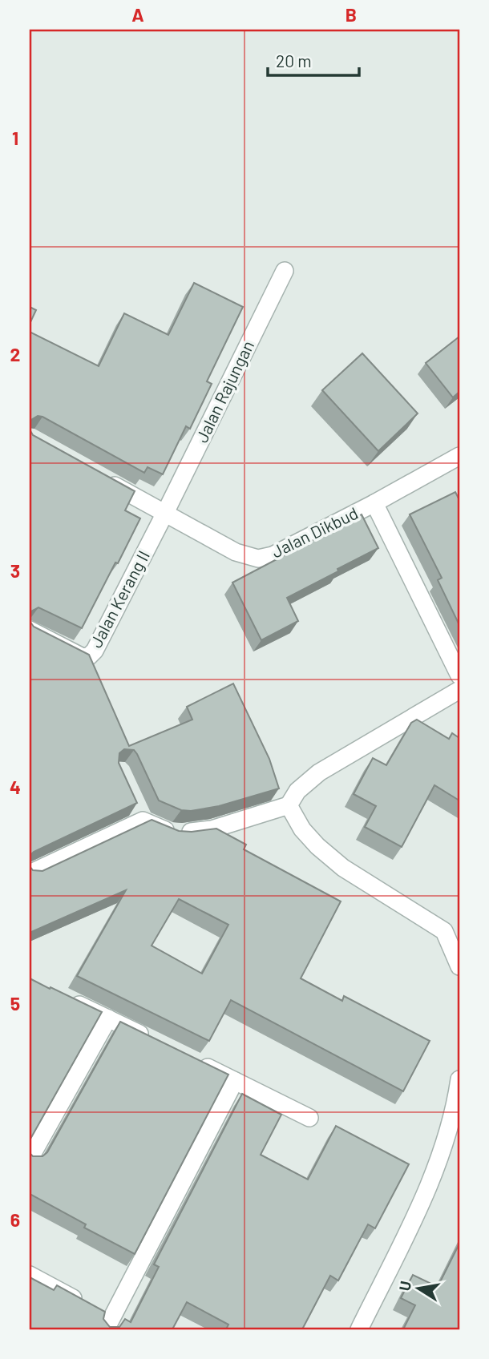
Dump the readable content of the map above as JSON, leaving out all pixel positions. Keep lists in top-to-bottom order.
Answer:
{
  "streets": {
    "street": ["Jalan Rajungan", "Jalan Dikbud", "Jalan Kerang II"]
  },
  "crossings": [
    ["Jalan Rajungan", "Jalan Dikbud"],
    ["Jalan Rajungan", "Jalan Kerang II"],
    ["Jalan Dikbud", "Jalan Kerang II"]
  ],
  "scale_bar": "20 m",
  "north": "left",
  "grid": {
    "columns": ["A", "B"],
    "rows": [
      "1",
      "2",
      "3",
      "4",
      "5",
      "6"
    ]
  }
}
